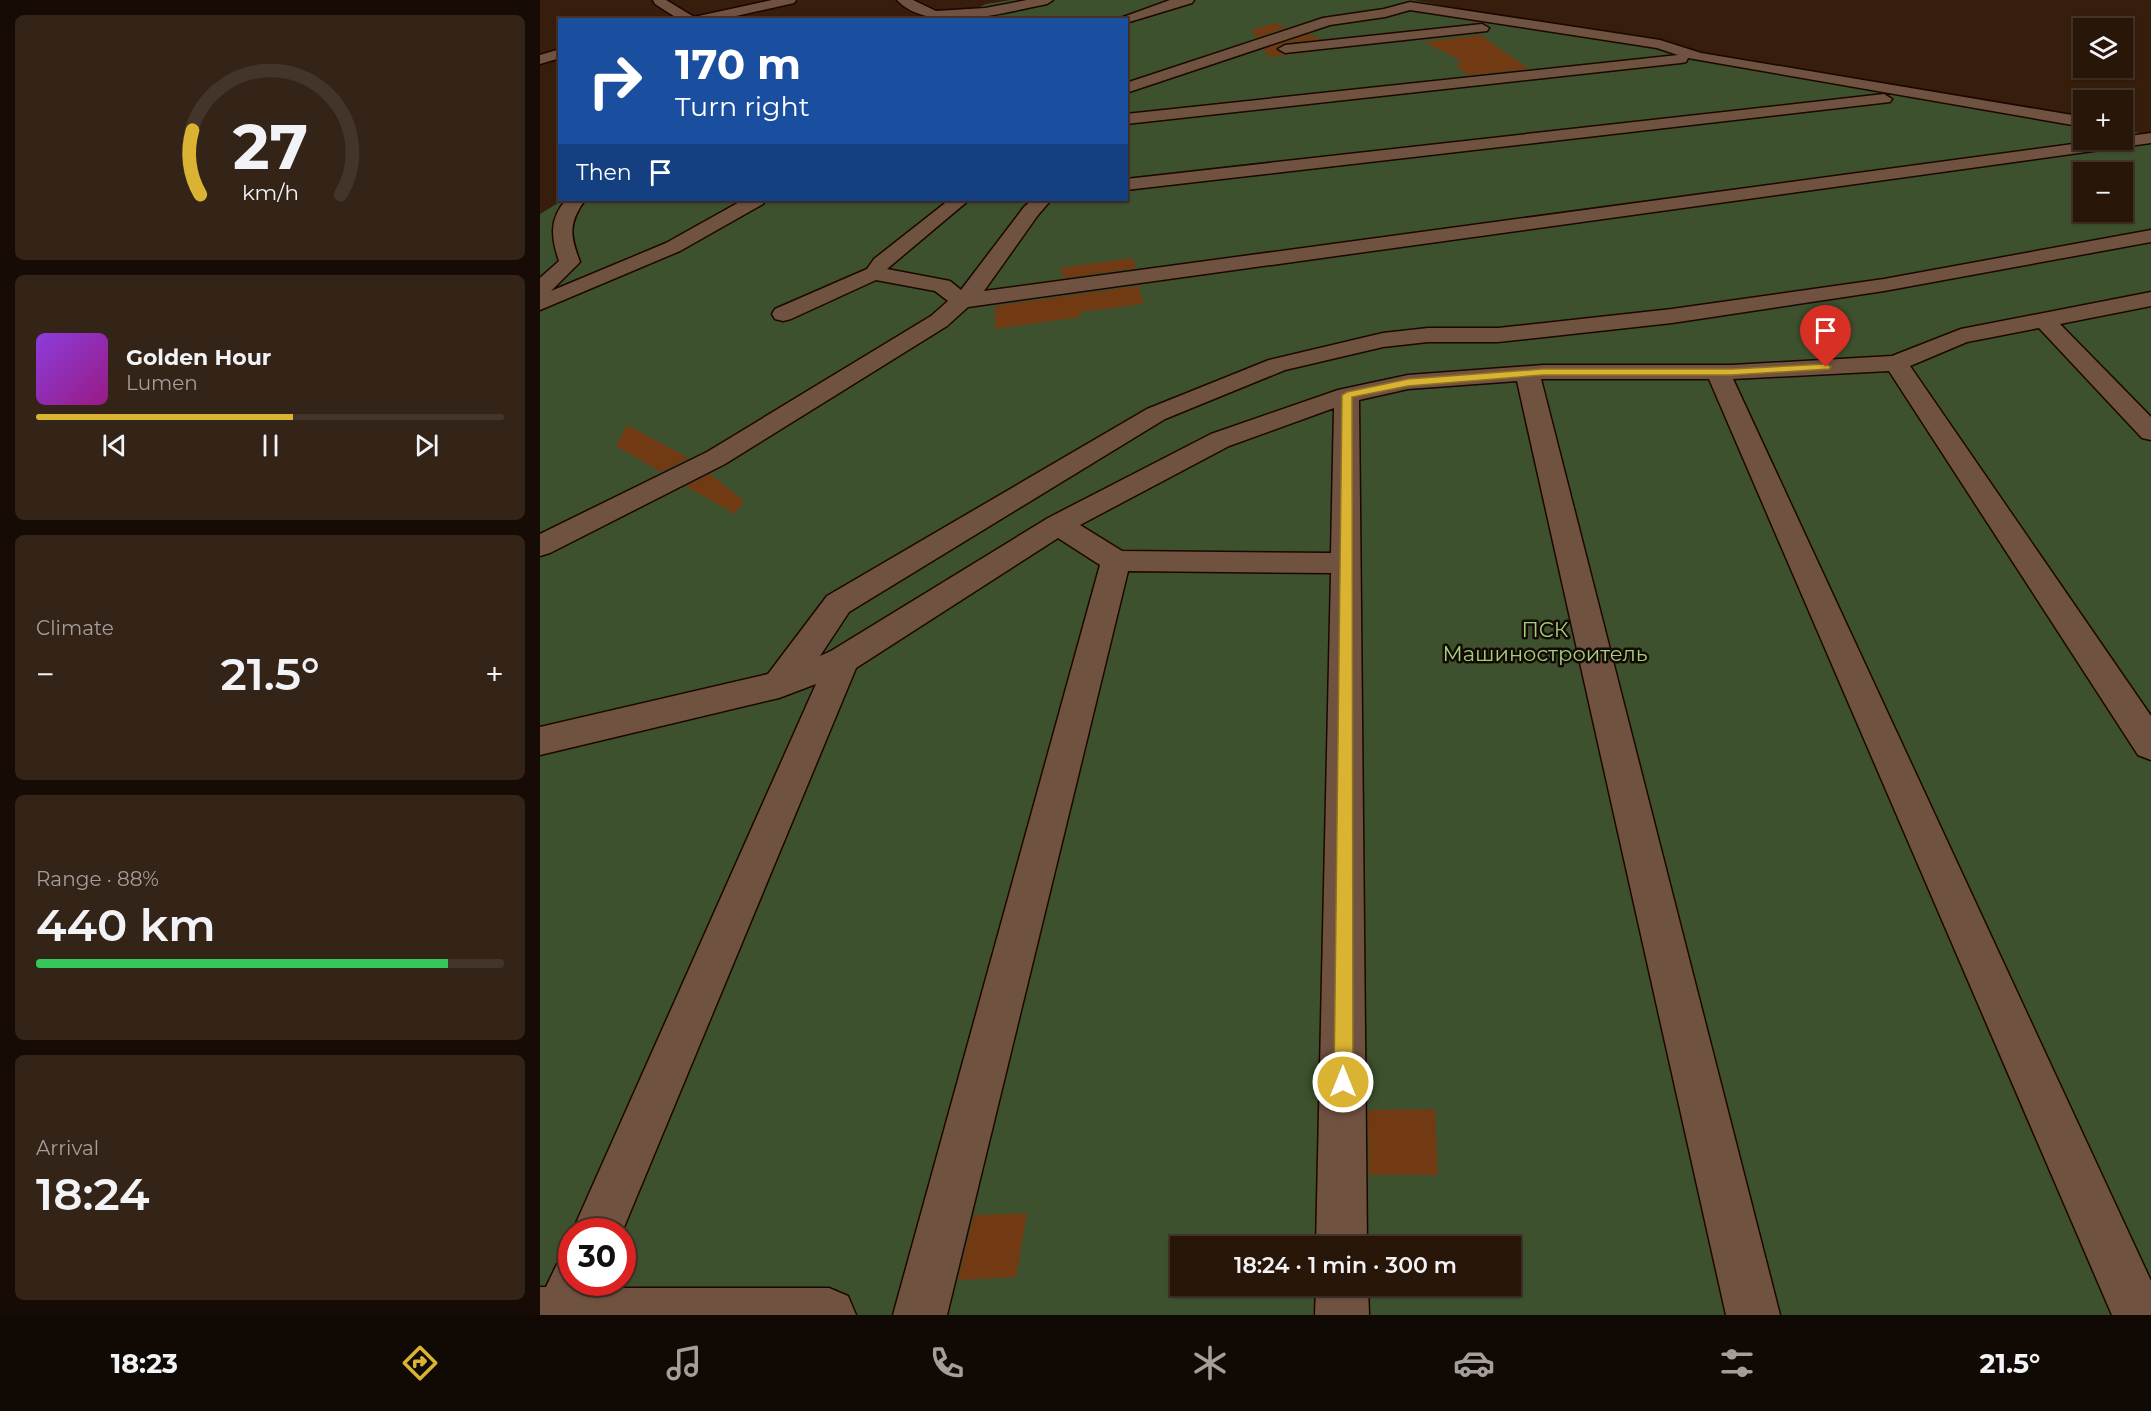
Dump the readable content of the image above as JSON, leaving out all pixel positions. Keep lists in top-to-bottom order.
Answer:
{
  "parks": ["ПСК Машиностроитель"],
  "page": {
    "map_buttons": ["+", "−"],
    "turn": ["170 m", "Turn right"],
    "then": "Then",
    "song": ["Golden Hour", "Lumen"],
    "tile": [
      "Climate",
      ["Range · 88%", "440 km"],
      ["Arrival", "18:24"]
    ],
    "heat": ["−", "21.5°", "+"],
    "limit": "30",
    "trip": "18:24 · 1 min · 300 m",
    "tabs": ["18:23", "21.5°"],
    "gauge": ["27", "km/h"]
  }
}
